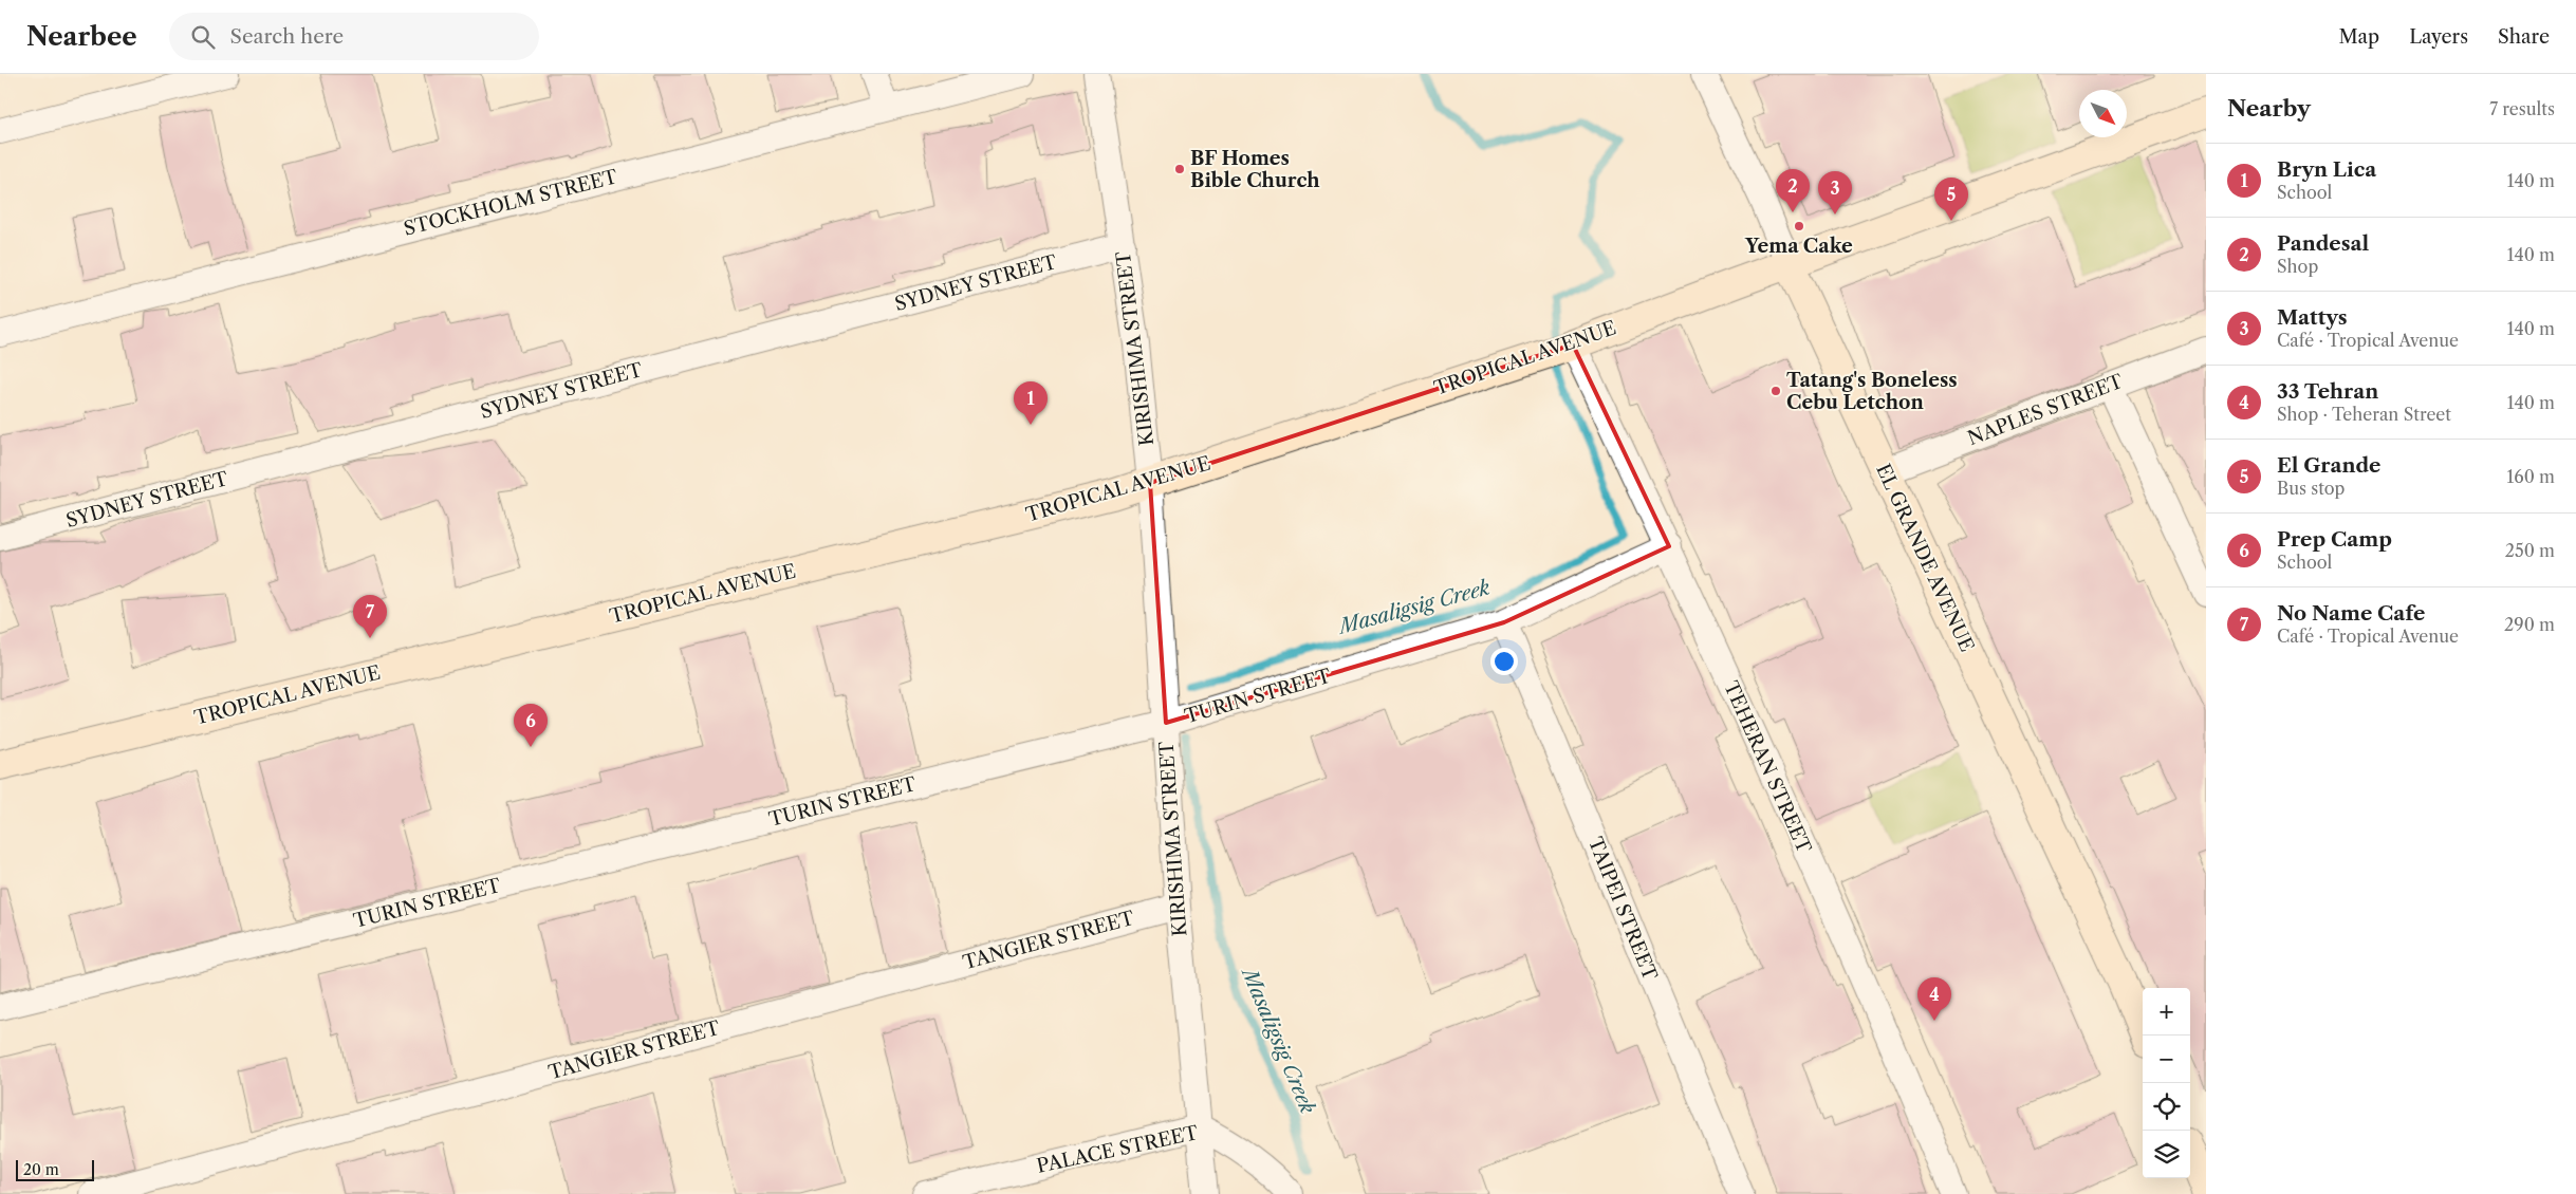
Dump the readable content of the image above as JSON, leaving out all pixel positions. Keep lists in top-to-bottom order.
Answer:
{
  "streets": {
    "street": [
      "STOCKHOLM STREET",
      "SYDNEY STREET",
      "KIRISHIMA STREET",
      "TROPICAL AVENUE",
      "NAPLES STREET",
      "EL GRANDE AVENUE",
      "TURIN STREET",
      "TEHERAN STREET",
      "TAIPEI STREET",
      "TANGIER STREET",
      "PALACE STREET"
    ]
  },
  "crossings": [
    ["SYDNEY STREET", "KIRISHIMA STREET"],
    ["KIRISHIMA STREET", "TROPICAL AVENUE"],
    ["KIRISHIMA STREET", "TURIN STREET"],
    ["KIRISHIMA STREET", "TANGIER STREET"],
    ["KIRISHIMA STREET", "PALACE STREET"],
    ["TROPICAL AVENUE", "EL GRANDE AVENUE"],
    ["TROPICAL AVENUE", "TEHERAN STREET"],
    ["NAPLES STREET", "EL GRANDE AVENUE"],
    ["TURIN STREET", "TEHERAN STREET"],
    ["TURIN STREET", "TAIPEI STREET"]
  ],
  "water": ["Masaligsig Creek"],
  "places": ["BF Homes Bible Church", "Yema Cake", "Tatang's Boneless Cebu Letchon"],
  "scale_bar": "20 m",
  "north": "bottom right",
  "page": {
    "header": "Nearbee",
    "search": "Search here",
    "nav": ["Map", "Layers", "Share"],
    "heading": ["Nearby", "7 results"],
    "list": [
      {
        "mark": "1",
        "name": "Bryn Lica",
        "note": "School",
        "value": "140 m"
      },
      {
        "mark": "2",
        "name": "Pandesal",
        "note": "Shop",
        "value": "140 m"
      },
      {
        "mark": "3",
        "name": "Mattys",
        "note": "Café · Tropical Avenue",
        "value": "140 m"
      },
      {
        "mark": "4",
        "name": "33 Tehran",
        "note": "Shop · Teheran Street",
        "value": "140 m"
      },
      {
        "mark": "5",
        "name": "El Grande",
        "note": "Bus stop",
        "value": "160 m"
      },
      {
        "mark": "6",
        "name": "Prep Camp",
        "note": "School",
        "value": "250 m"
      },
      {
        "mark": "7",
        "name": "No Name Cafe",
        "note": "Café · Tropical Avenue",
        "value": "290 m"
      }
    ],
    "pins": [
      "2",
      "3",
      "5",
      "1",
      "7",
      "6",
      "4"
    ],
    "map_buttons": ["+", "−"],
    "scale": "20 m"
  }
}
